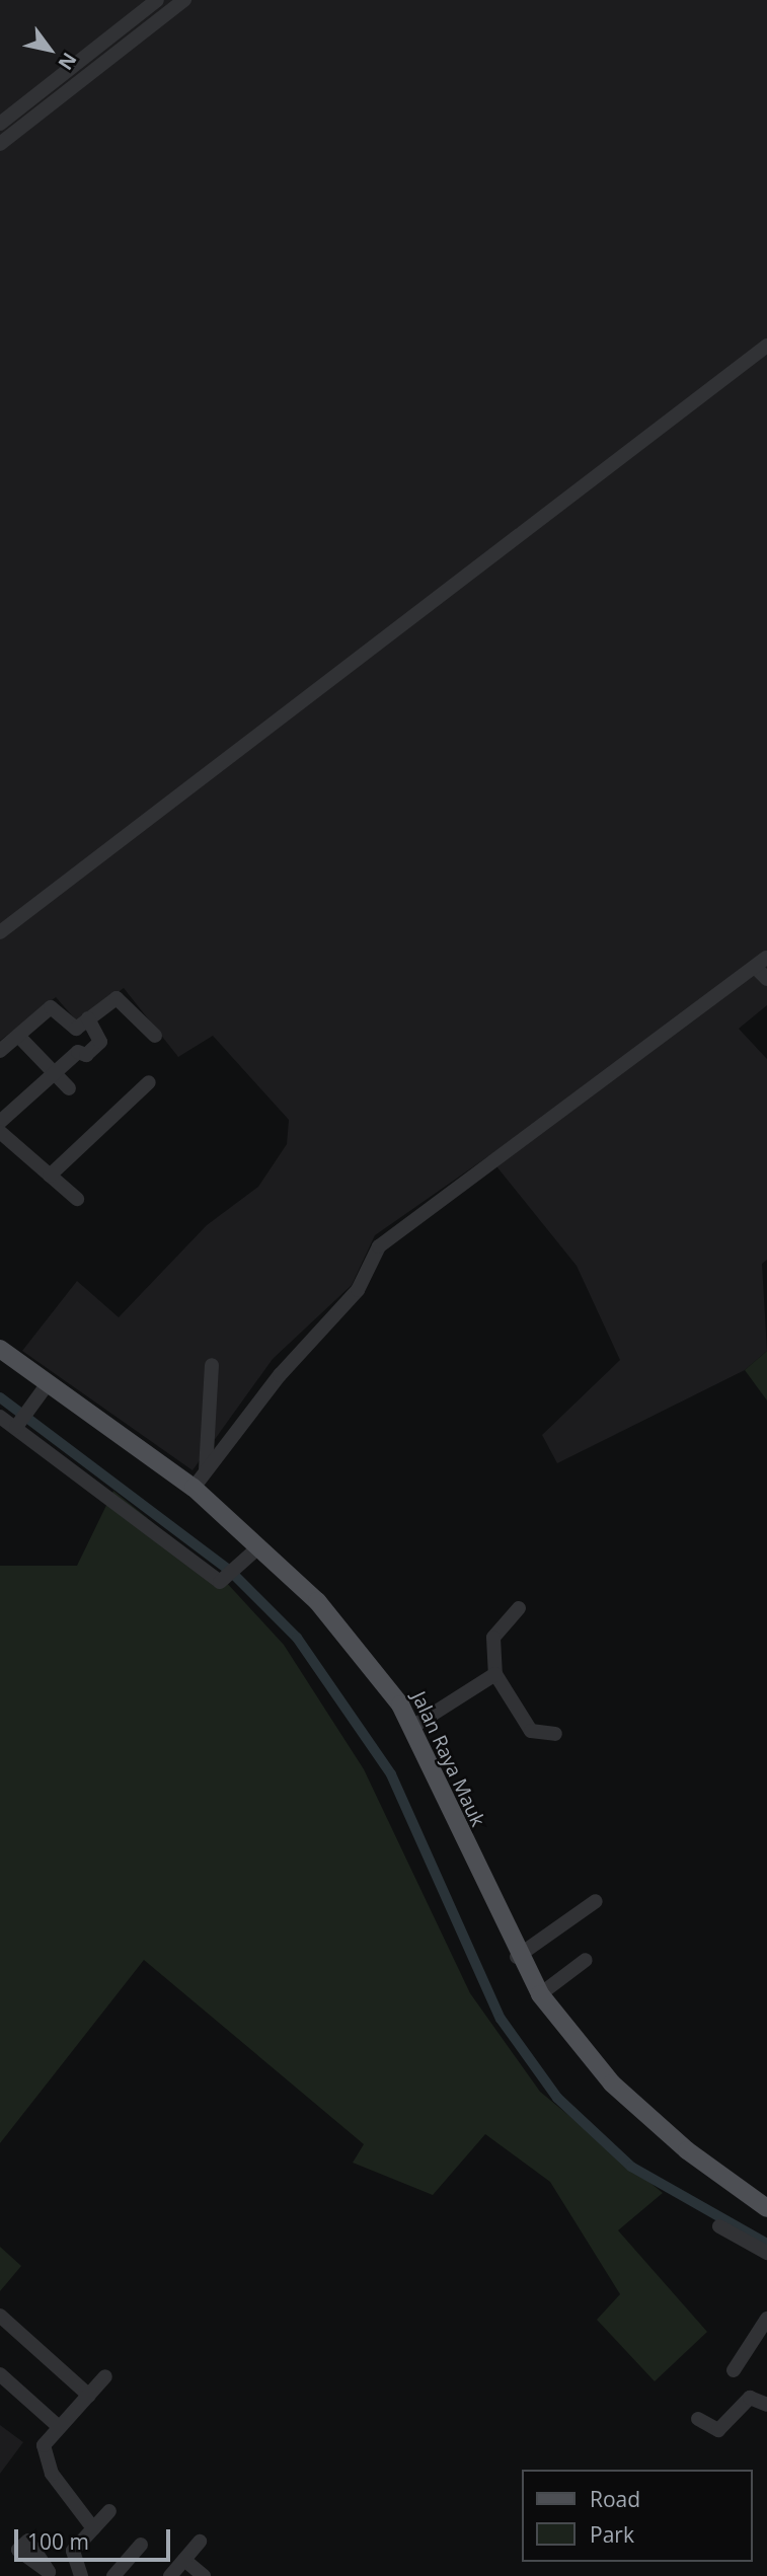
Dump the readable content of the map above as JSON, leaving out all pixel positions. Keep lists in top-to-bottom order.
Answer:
{
  "streets": {
    "main road": ["Jalan Raya Mauk"]
  },
  "legend": ["Road", "Park"],
  "scale_bar": "100 m",
  "north": "bottom right"
}
